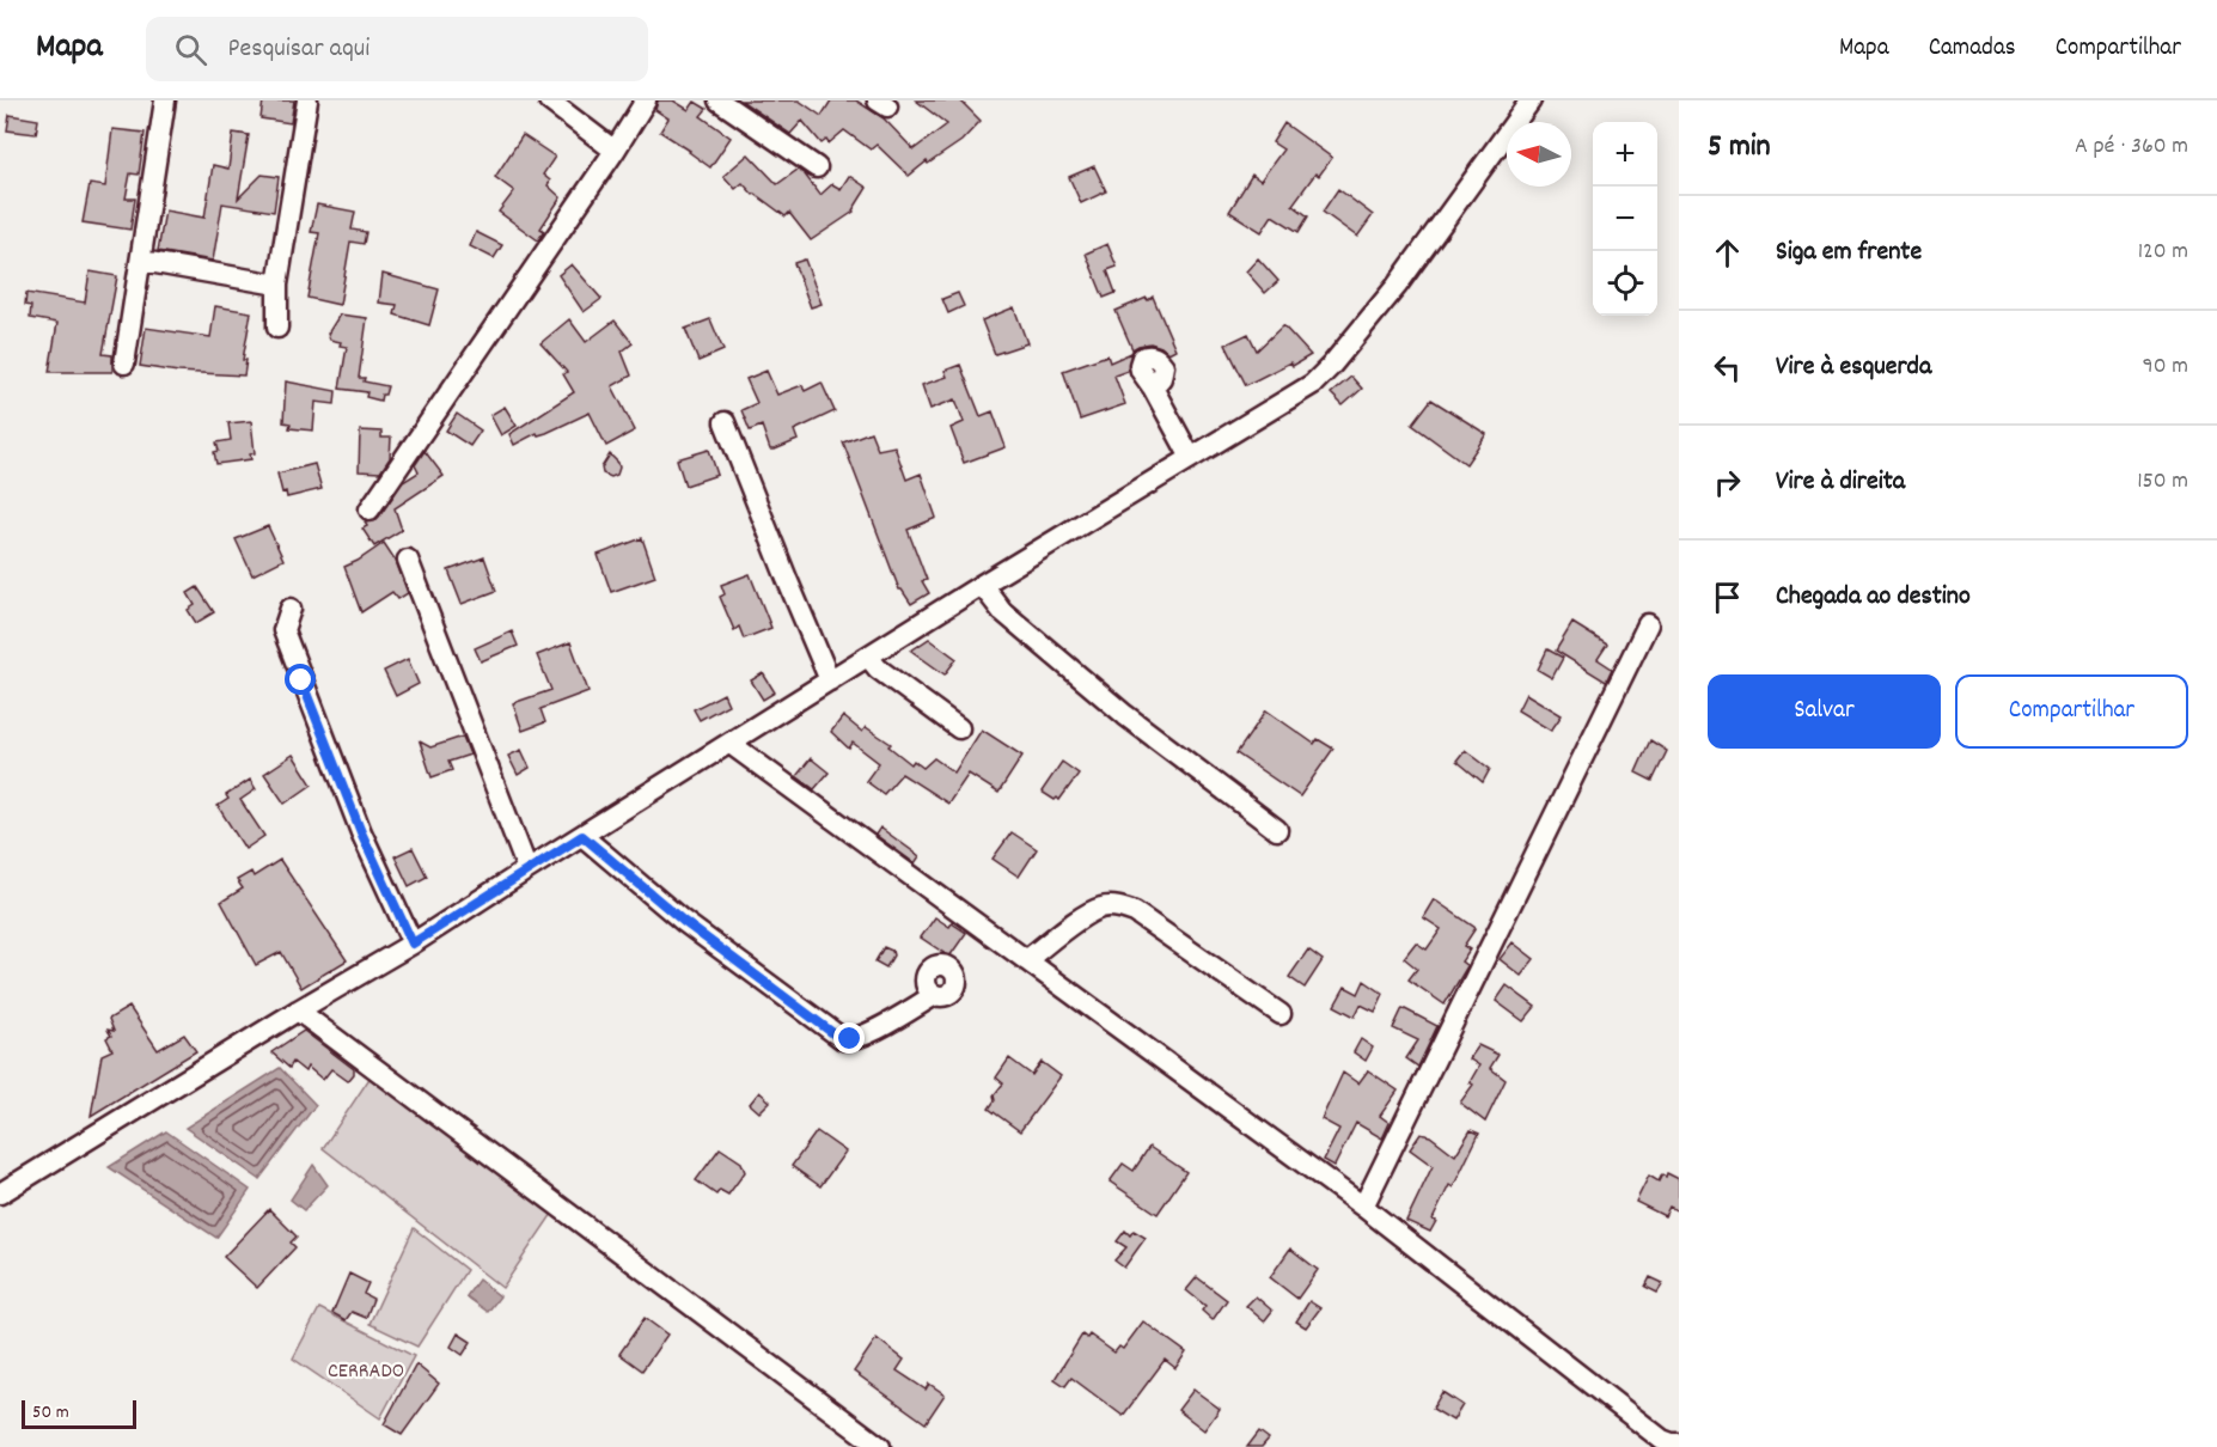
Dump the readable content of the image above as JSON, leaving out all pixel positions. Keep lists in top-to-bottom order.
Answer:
{
  "parks": ["CERRADO"],
  "scale_bar": "50 m",
  "north": "left",
  "page": {
    "header": "Mapa",
    "search": "Pesquisar aqui",
    "nav": ["Mapa", "Camadas", "Compartilhar"],
    "heading": ["5 min", "A pé · 360 m"],
    "map_buttons": ["+", "−"],
    "list": [
      ["Siga em frente", "120 m"],
      ["Vire à esquerda", "90 m"],
      ["Vire à direita", "150 m"],
      "Chegada ao destino"
    ],
    "buttons": ["Salvar", "Compartilhar"],
    "scale": "50 m"
  }
}
